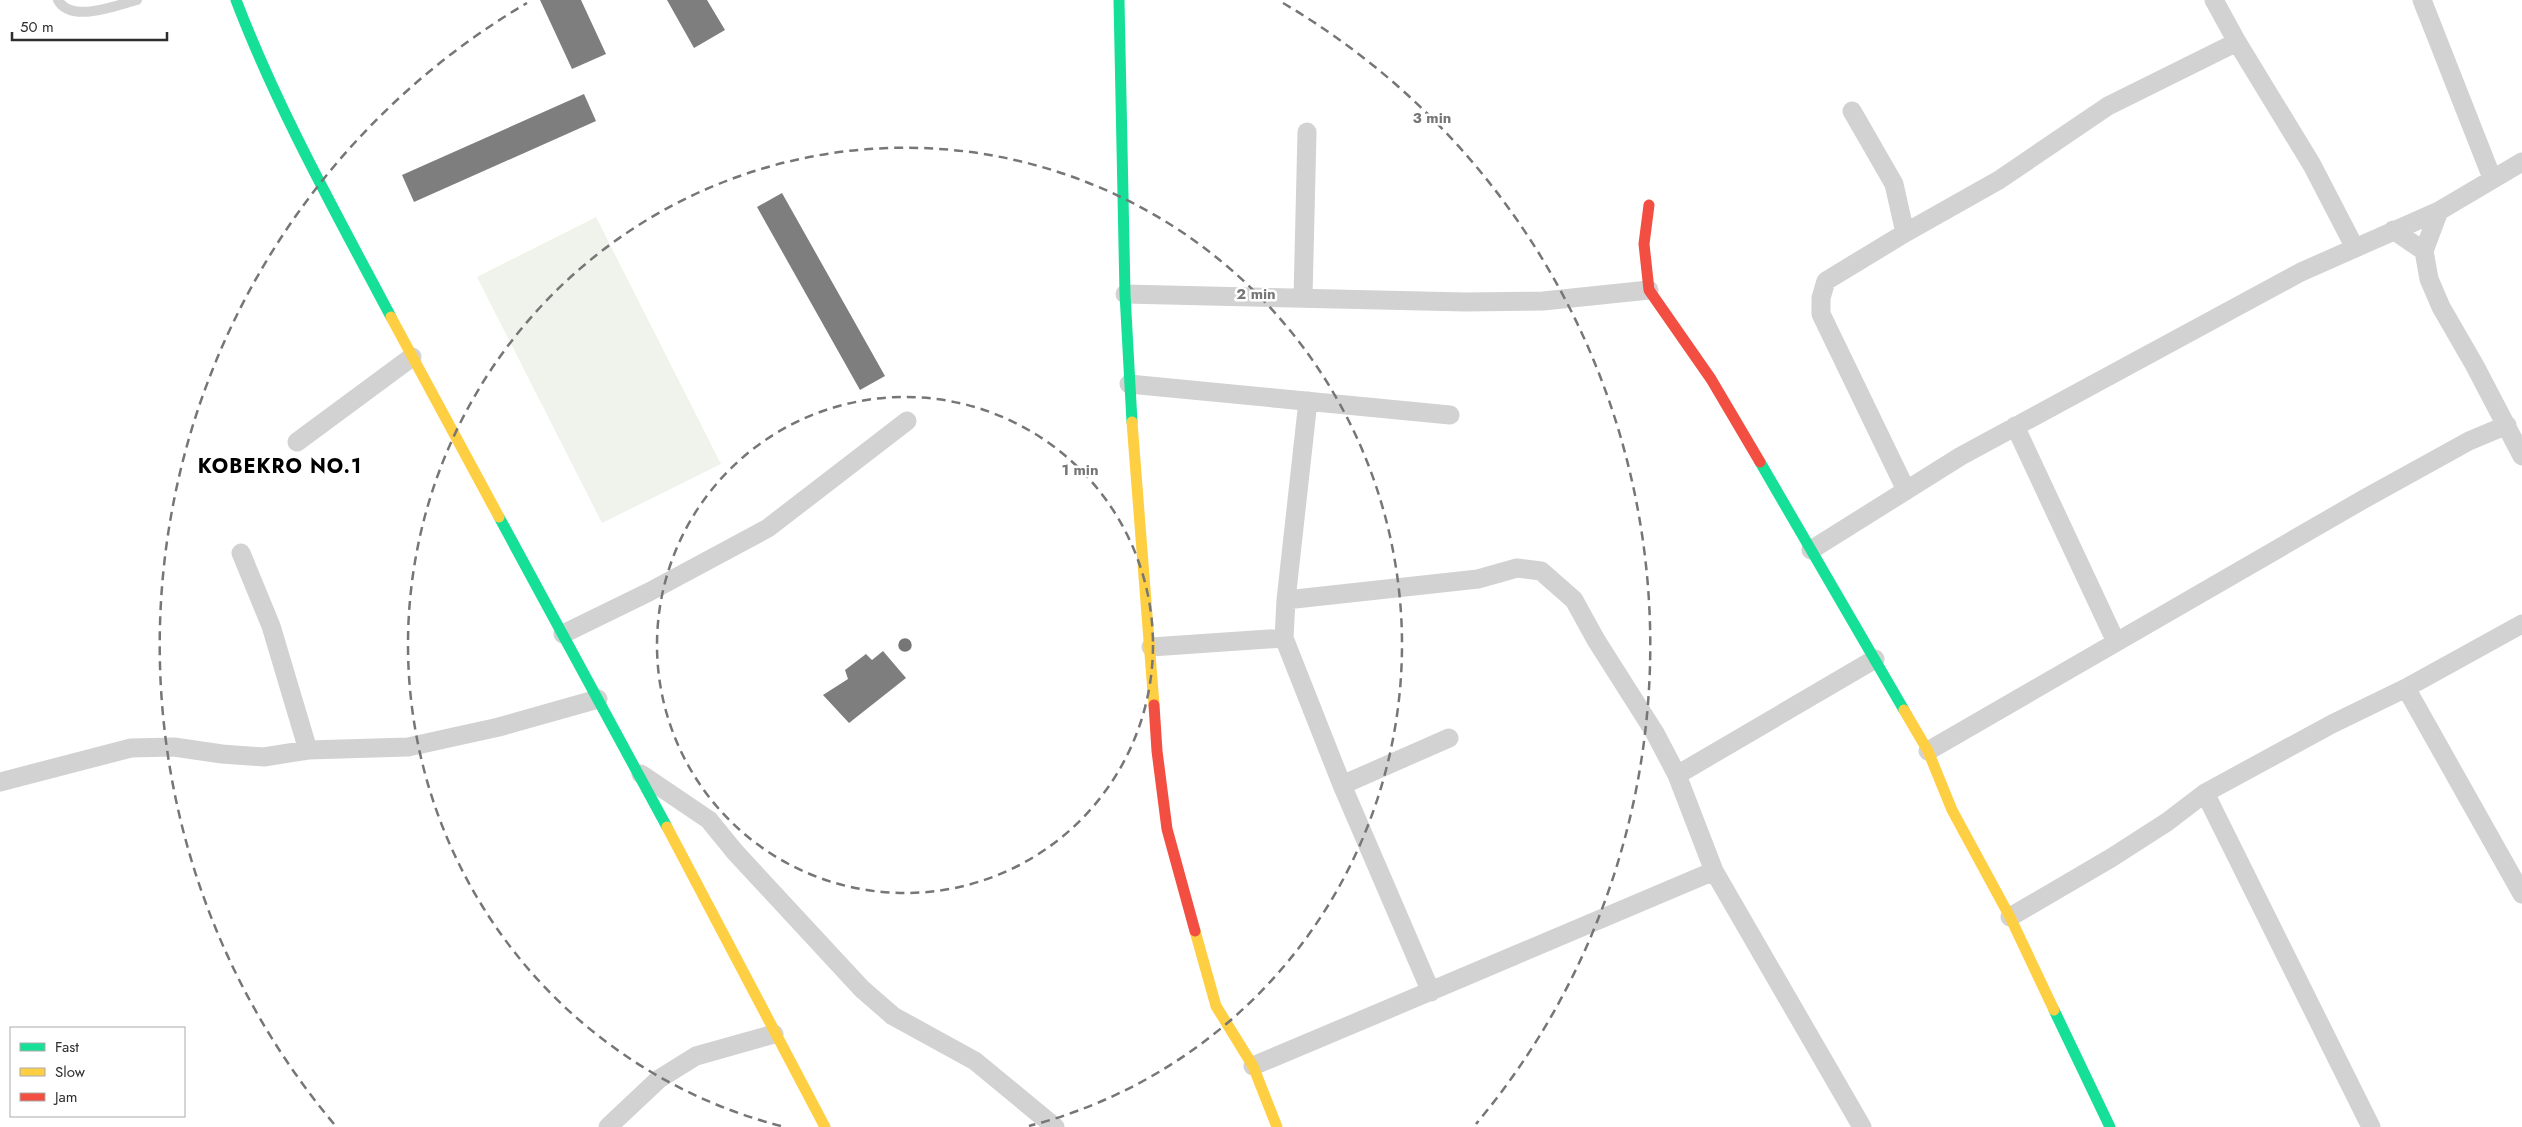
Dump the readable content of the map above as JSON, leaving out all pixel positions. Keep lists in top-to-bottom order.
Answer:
{
  "districts": ["KOBEKRO NO.1"],
  "legend": ["Fast", "Slow", "Jam"],
  "scale_bar": "50 m",
  "rings": ["3 min", "2 min", "1 min"]
}
